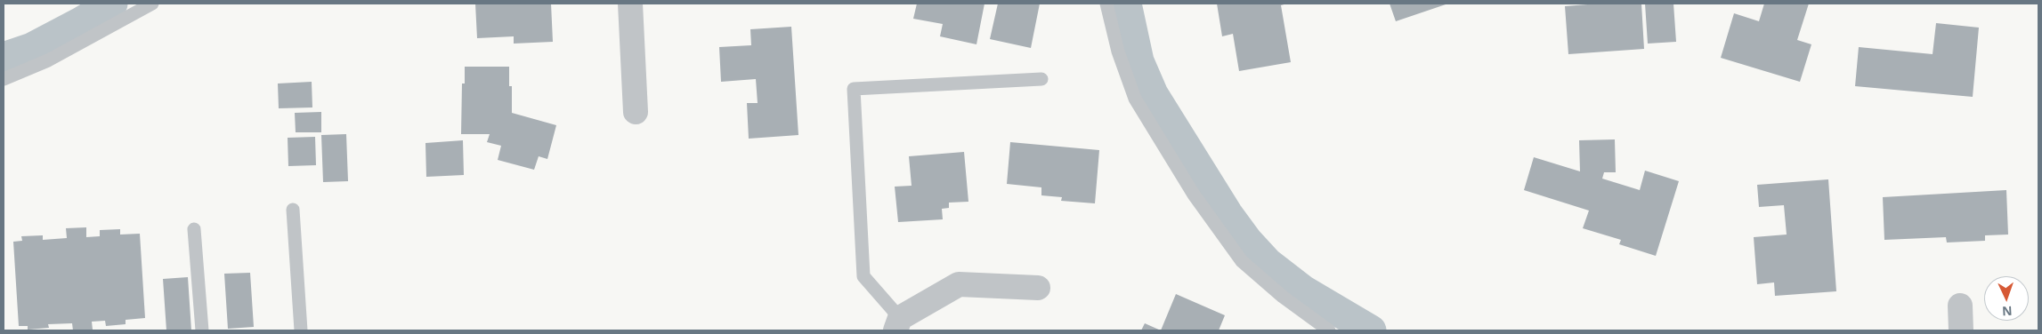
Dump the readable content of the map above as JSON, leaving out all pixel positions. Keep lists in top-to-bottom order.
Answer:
{
  "north": "bottom"
}
